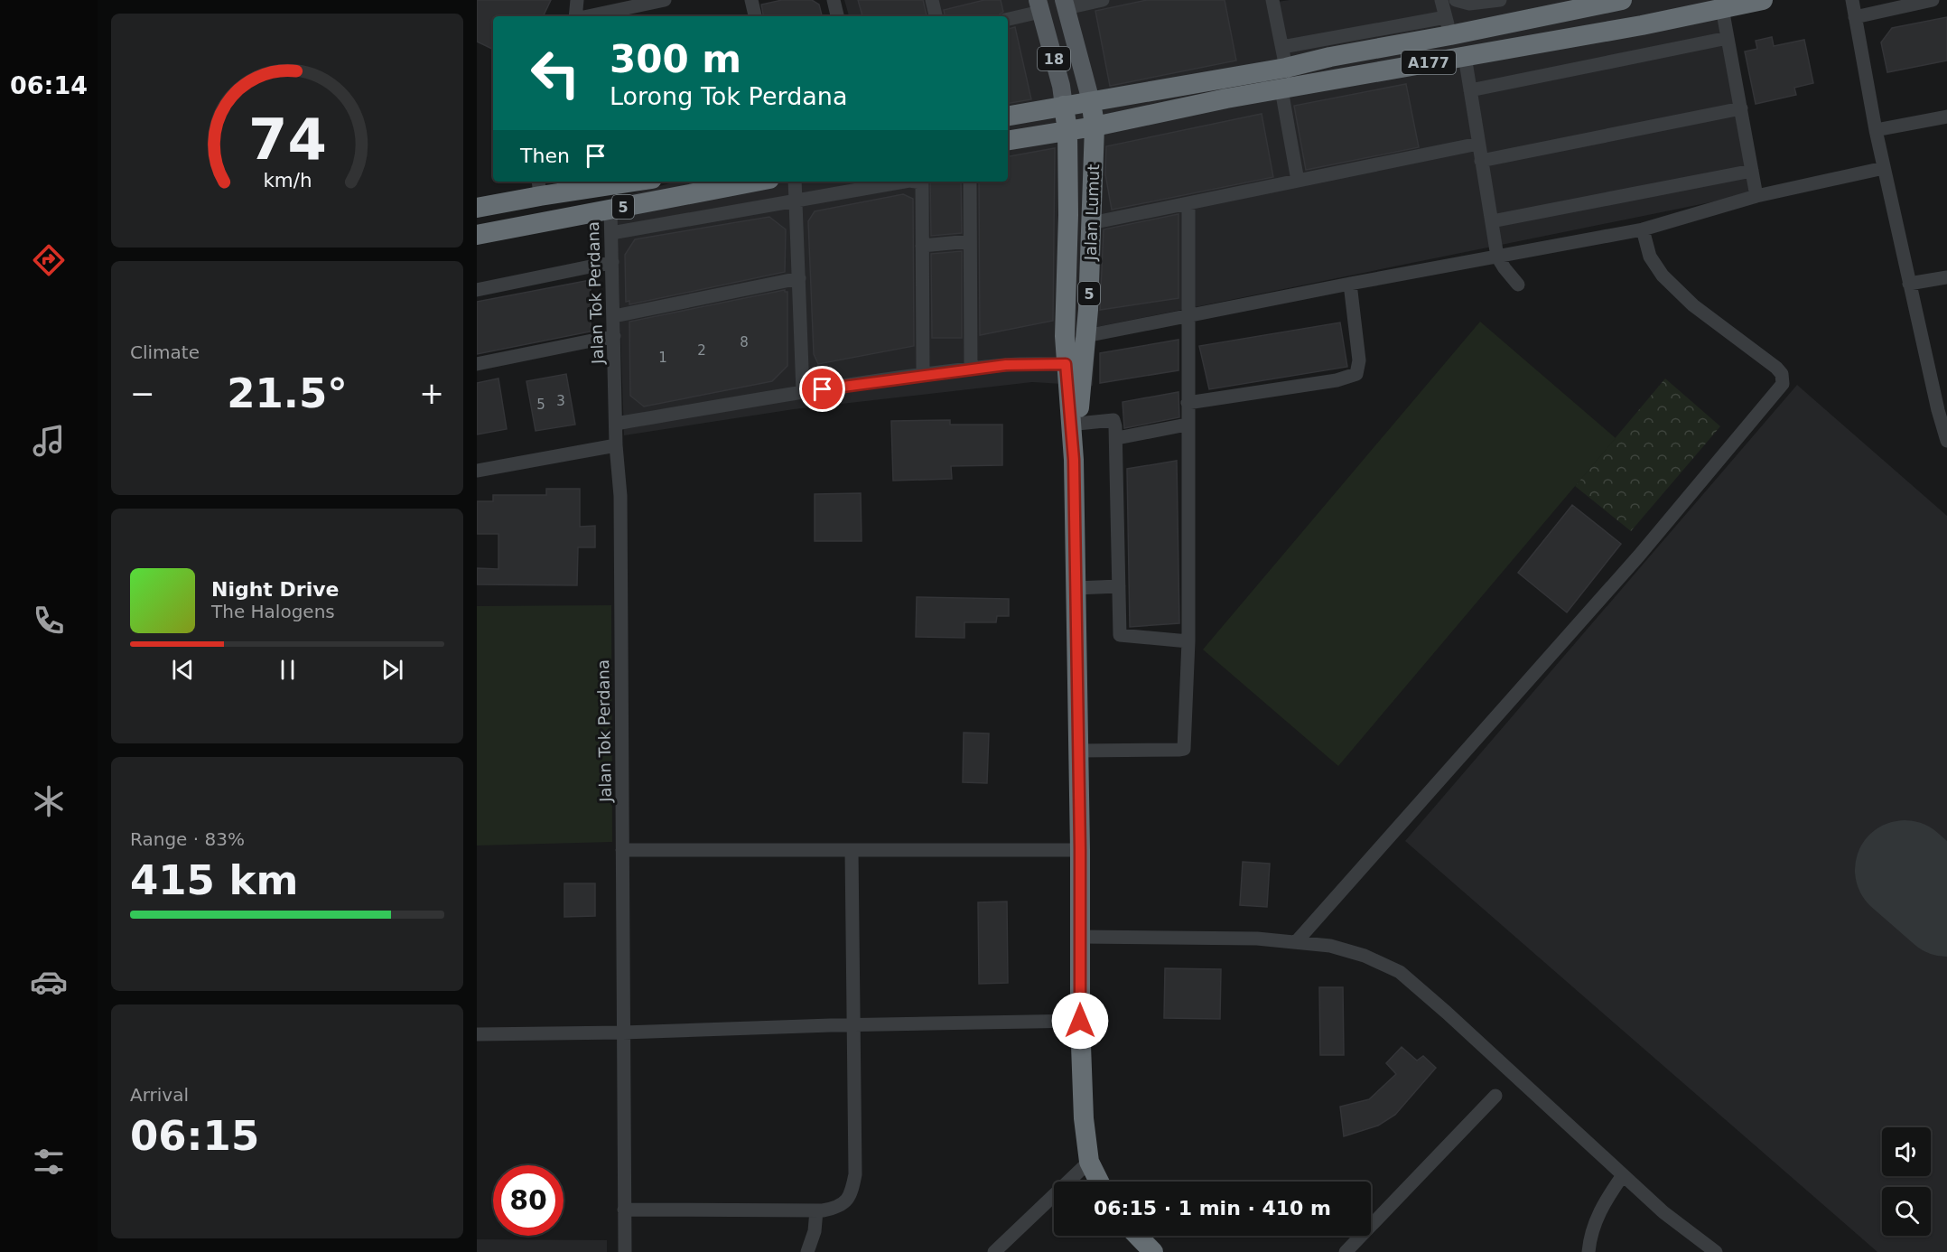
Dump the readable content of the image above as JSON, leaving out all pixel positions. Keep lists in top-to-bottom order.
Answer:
{
  "streets": {
    "highway": ["A177", "5", "Jalan Lumut"],
    "main road": ["18"],
    "street": ["Jalan Tok Perdana"]
  },
  "crossings": [
    ["A177", "Jalan Lumut"],
    ["5", "Jalan Tok Perdana"]
  ],
  "house_numbers": [
    "8",
    "2",
    "1",
    "3",
    "5"
  ],
  "page": {
    "tabs": "06:14",
    "turn": ["300 m", "Lorong Tok Perdana"],
    "then": "Then",
    "tile": [
      "Climate",
      ["Range · 83%", "415 km"],
      ["Arrival", "06:15"]
    ],
    "heat": ["−", "21.5°", "+"],
    "song": ["Night Drive", "The Halogens"],
    "limit": "80",
    "trip": "06:15 · 1 min · 410 m",
    "gauge": ["74", "km/h"]
  }
}
